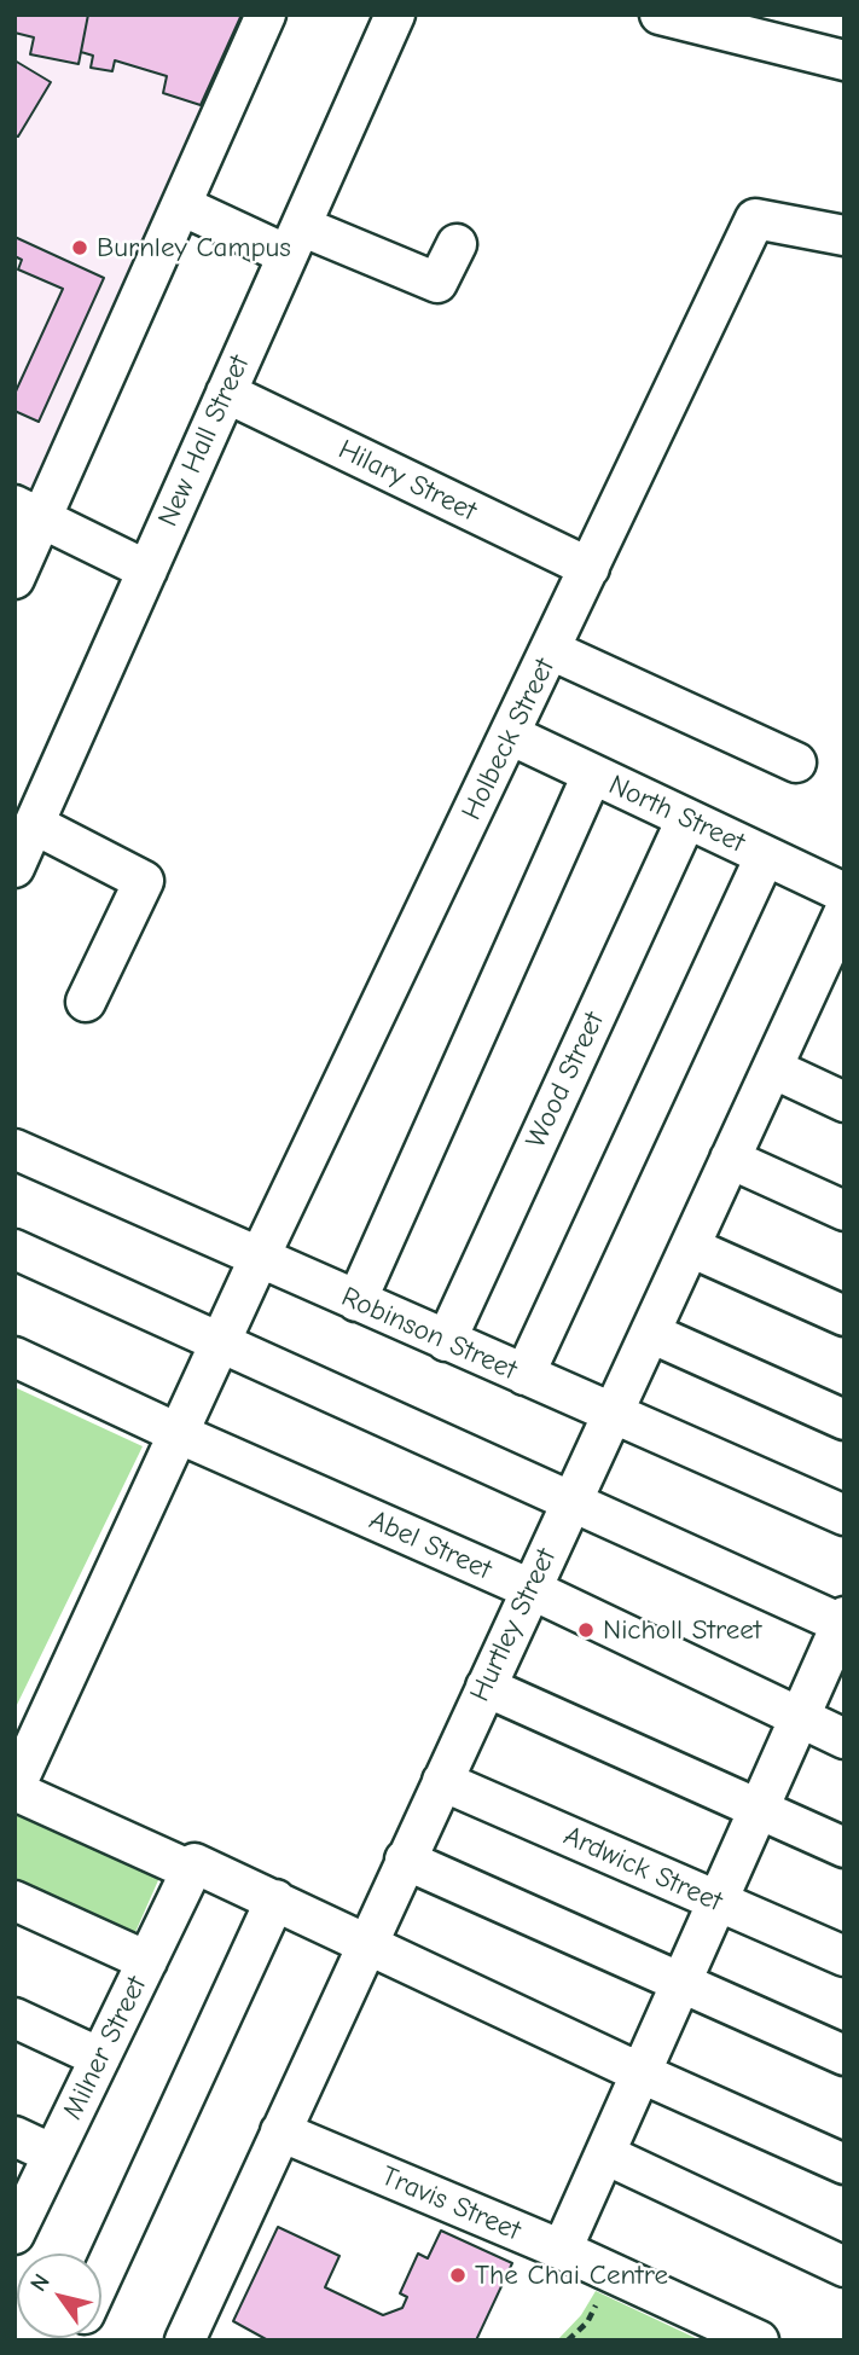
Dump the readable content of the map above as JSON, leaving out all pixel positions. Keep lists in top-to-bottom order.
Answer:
{
  "streets": {
    "street": [
      "New Hall Street",
      "Hilary Street",
      "Holbeck Street",
      "North Street",
      "Wood Street",
      "Robinson Street",
      "Abel Street",
      "Hurtley Street",
      "Ardwick Street",
      "Milner Street",
      "Travis Street"
    ]
  },
  "crossings": [
    ["New Hall Street", "Hilary Street"],
    ["Hilary Street", "Holbeck Street"],
    ["Holbeck Street", "North Street"],
    ["Holbeck Street", "Robinson Street"],
    ["Holbeck Street", "Abel Street"],
    ["North Street", "Wood Street"],
    ["Wood Street", "Robinson Street"],
    ["Robinson Street", "Hurtley Street"],
    ["Abel Street", "Hurtley Street"],
    ["Hurtley Street", "Ardwick Street"],
    ["Hurtley Street", "Travis Street"]
  ],
  "places": ["Burnley Campus", "Nicholl Street", "The Chai Centre"],
  "north": "top left"
}
